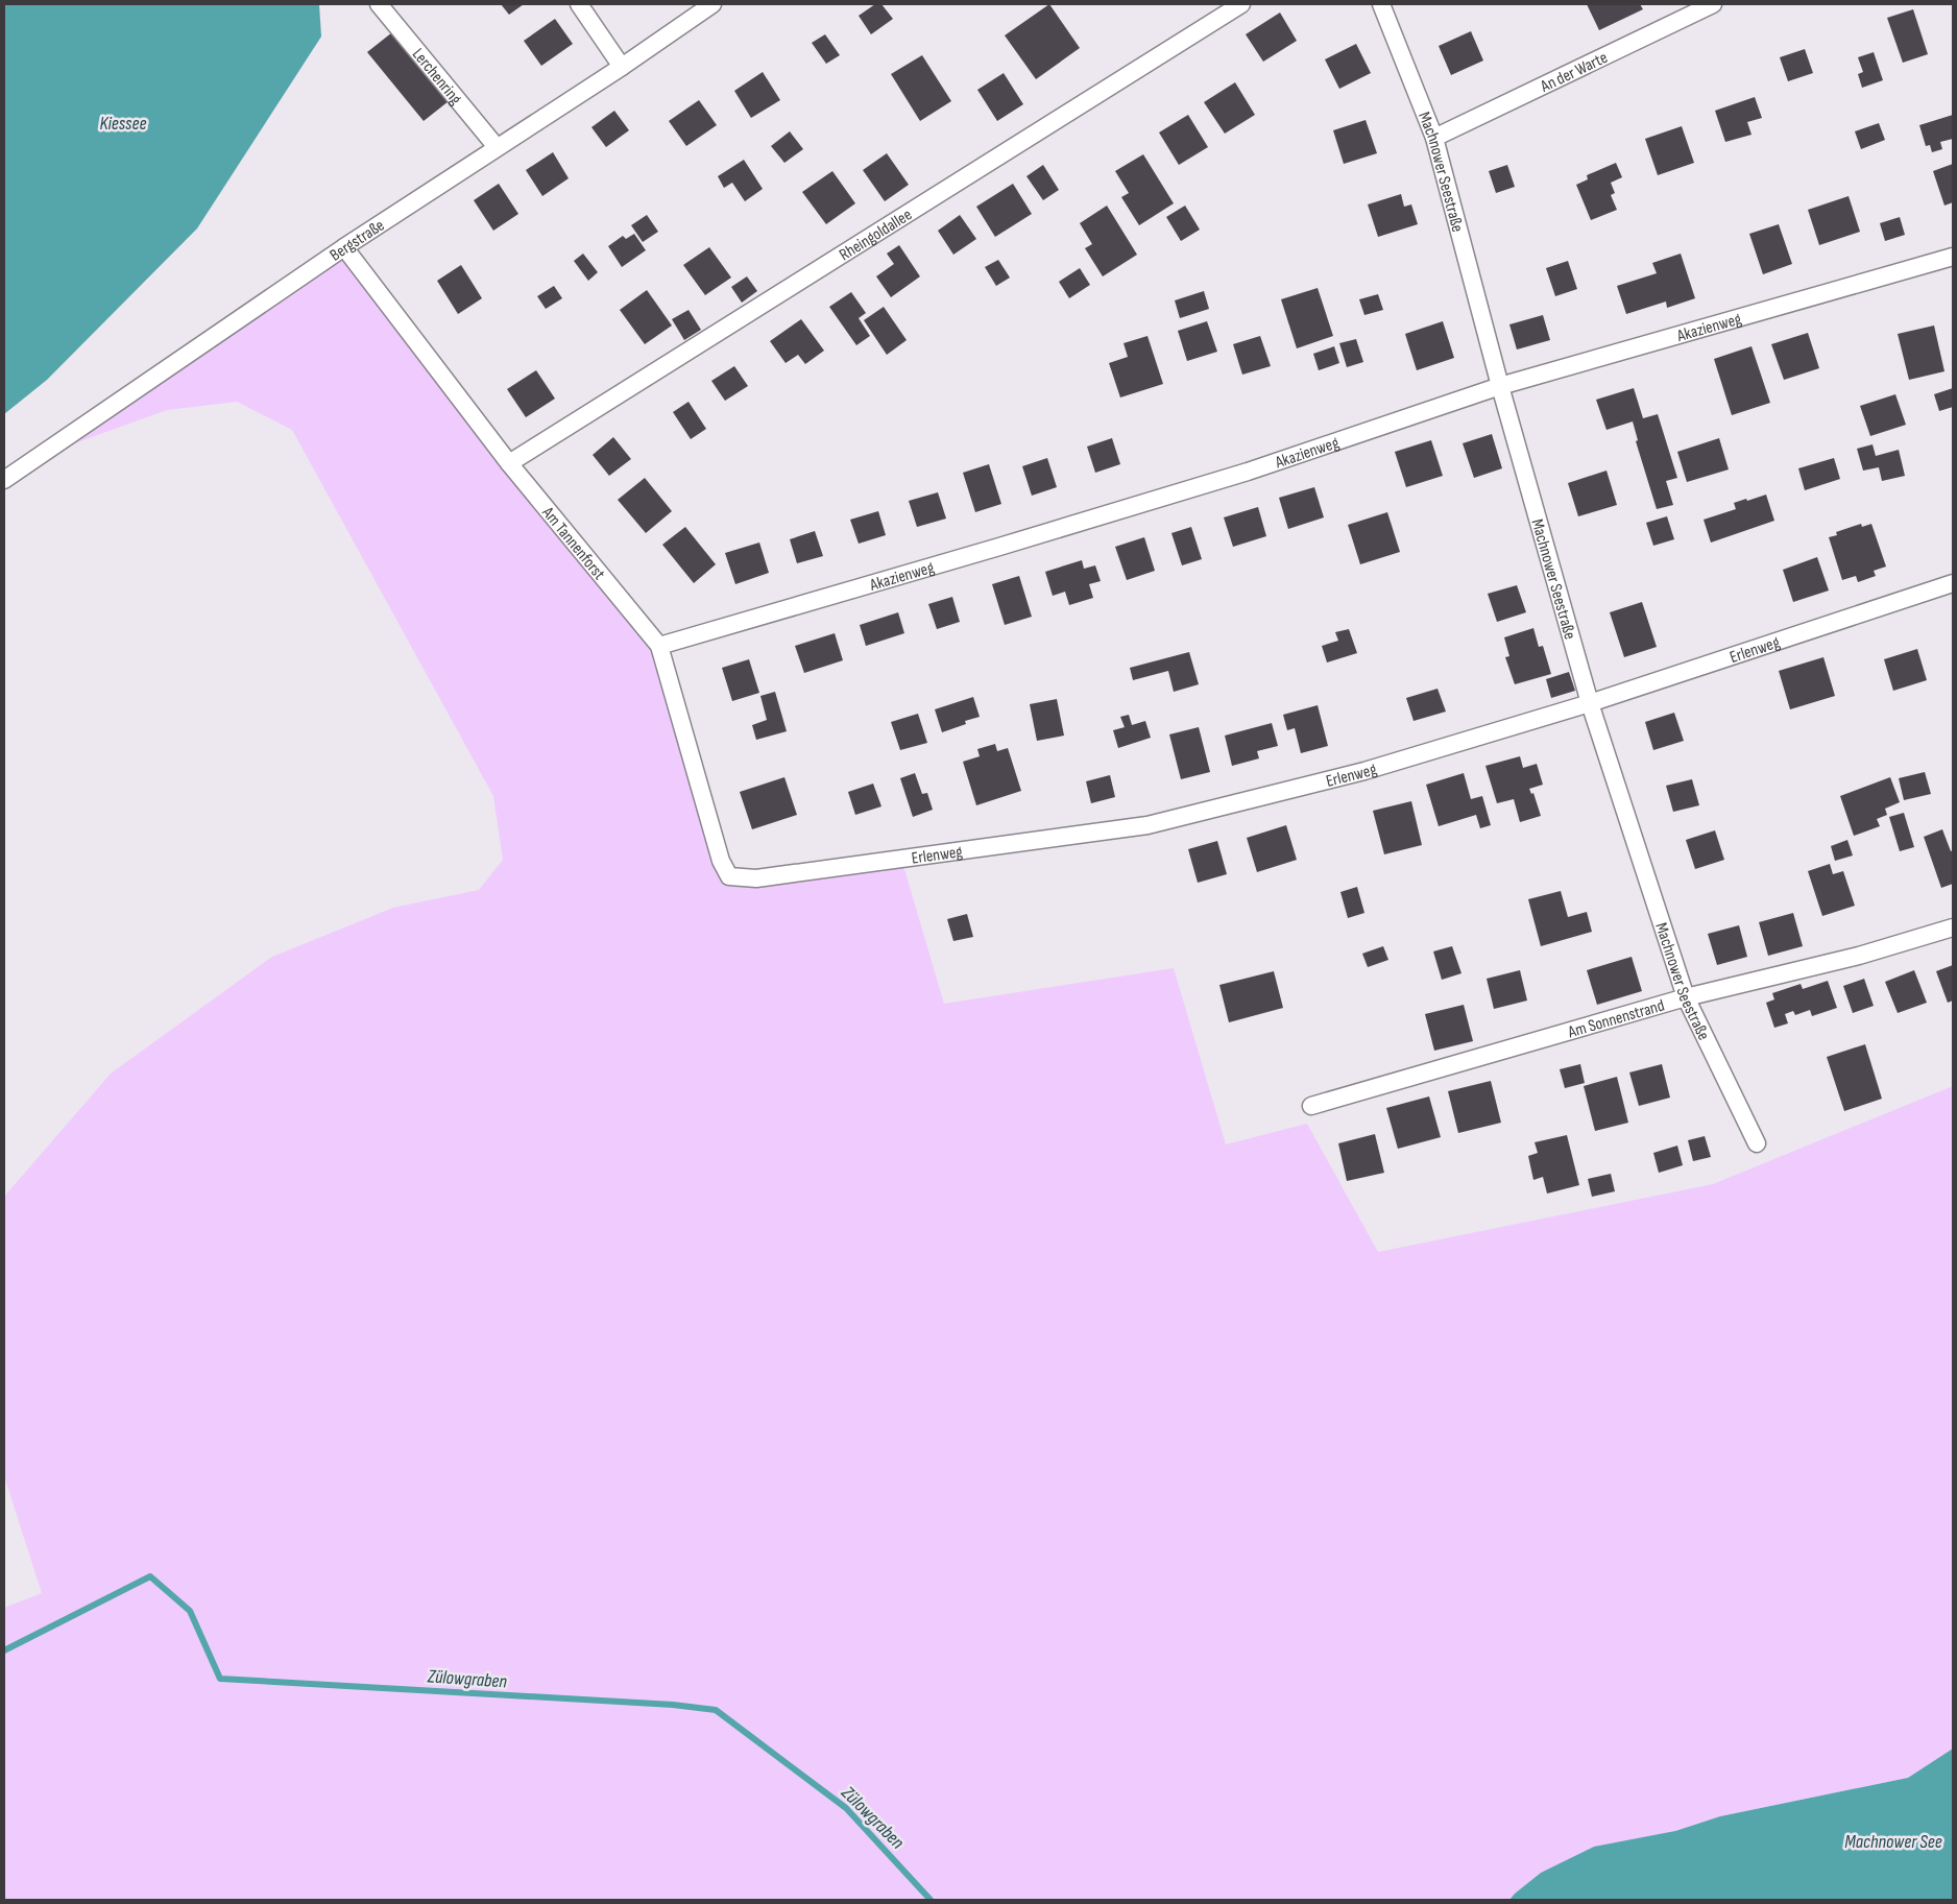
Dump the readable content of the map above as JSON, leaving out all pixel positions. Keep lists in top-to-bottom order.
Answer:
{
  "streets": {
    "street": [
      "An der Warte",
      "Lerchenring",
      "Machnower Seestraße",
      "Rheingoldallee",
      "Bergstraße",
      "Akazienweg",
      "Am Tannenforst",
      "Erlenweg",
      "Am Sonnenstrand"
    ]
  },
  "crossings": [
    ["An der Warte", "Machnower Seestraße"],
    ["Lerchenring", "Bergstraße"],
    ["Machnower Seestraße", "Akazienweg"],
    ["Machnower Seestraße", "Erlenweg"],
    ["Machnower Seestraße", "Am Sonnenstrand"],
    ["Rheingoldallee", "Am Tannenforst"],
    ["Bergstraße", "Am Tannenforst"],
    ["Akazienweg", "Am Tannenforst"],
    ["Am Tannenforst", "Erlenweg"]
  ],
  "water": ["Kiessee", "Zülowgraben", "Machnower See"]
}
